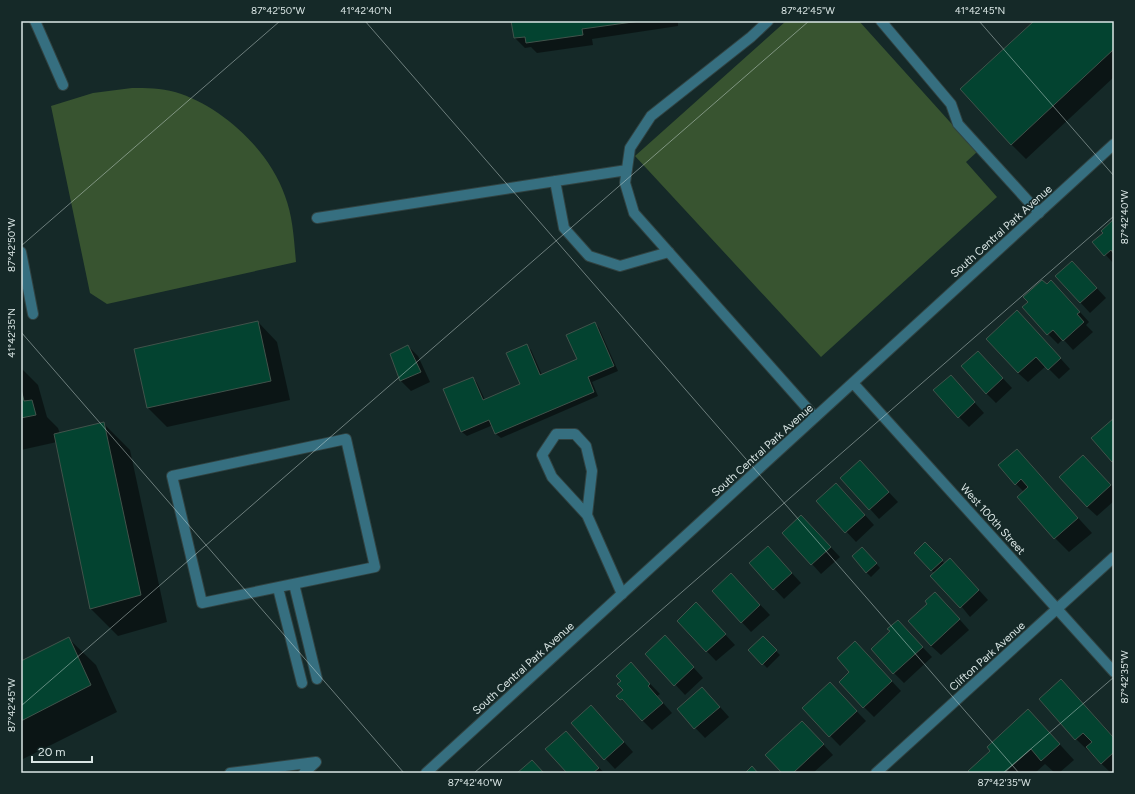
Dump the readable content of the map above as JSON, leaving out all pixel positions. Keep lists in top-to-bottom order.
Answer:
{
  "streets": {
    "street": ["South Central Park Avenue", "West 100th Street", "Clifton Park Avenue"]
  },
  "crossings": [
    ["South Central Park Avenue", "West 100th Street"],
    ["West 100th Street", "Clifton Park Avenue"]
  ],
  "scale_bar": "20 m",
  "coordinates": [
    "87°42'50\"W",
    "41°42'40\"N",
    "87°42'45\"W",
    "41°42'45\"N",
    "87°42'40\"W",
    "41°42'35\"N",
    "87°42'35\"W"
  ]
}
